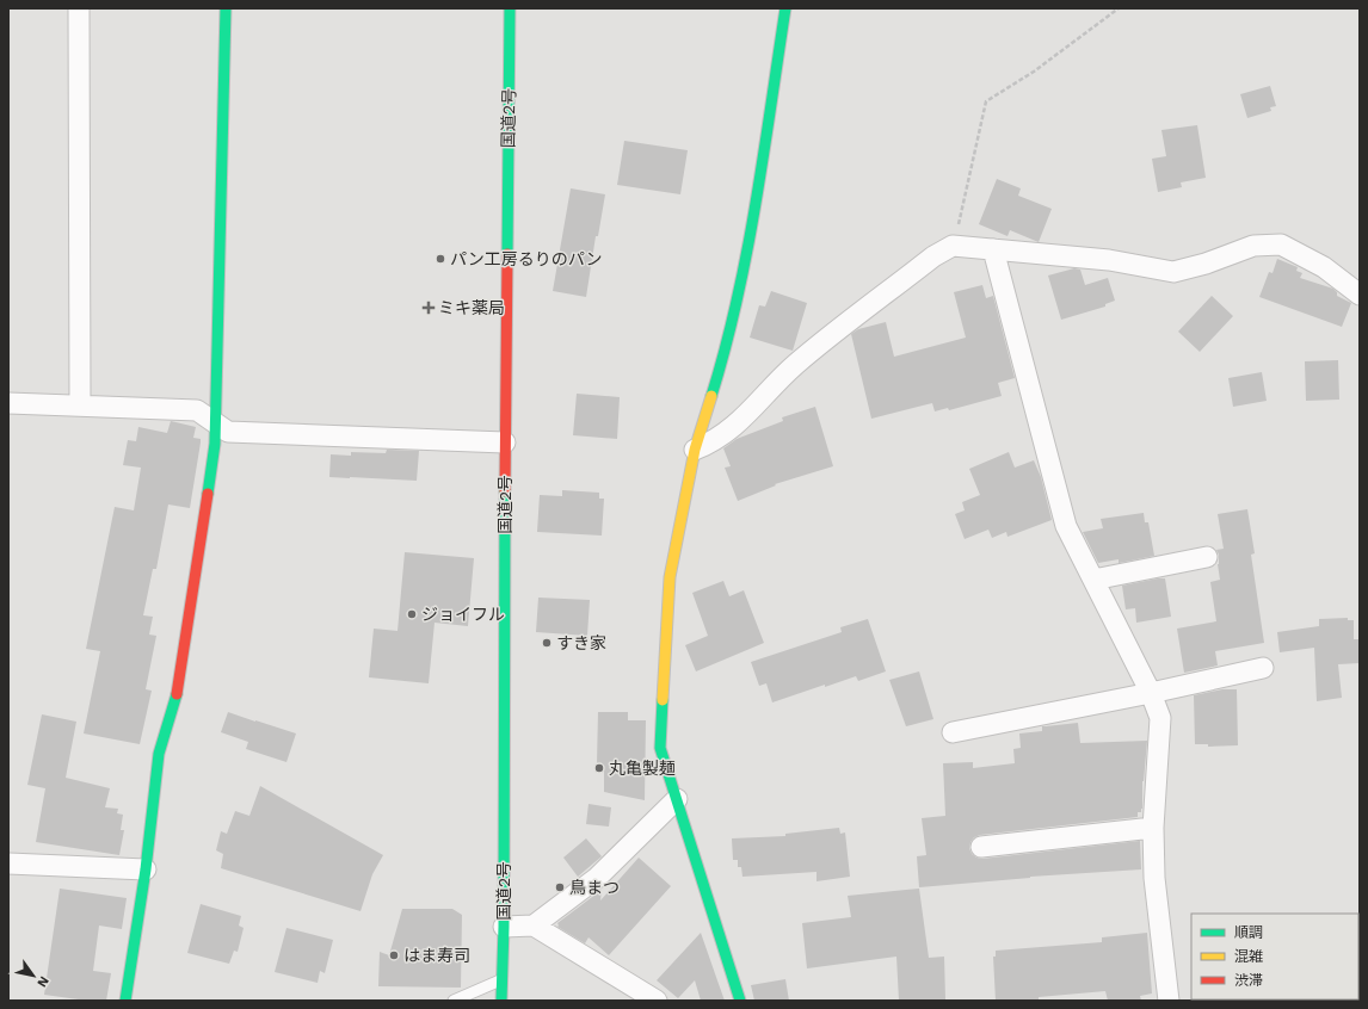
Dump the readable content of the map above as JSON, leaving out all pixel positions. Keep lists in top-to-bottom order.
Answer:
{
  "streets": {
    "main road": ["国道2号"]
  },
  "places": {
    "other": [
      "パン工房るりのパン",
      "ジョイフル",
      "すき家",
      "丸亀製麺",
      "鳥まつ",
      "はま寿司"
    ],
    "health": ["ミキ薬局"]
  },
  "legend": ["順調", "混雑", "渋滞"],
  "north": "bottom right"
}
